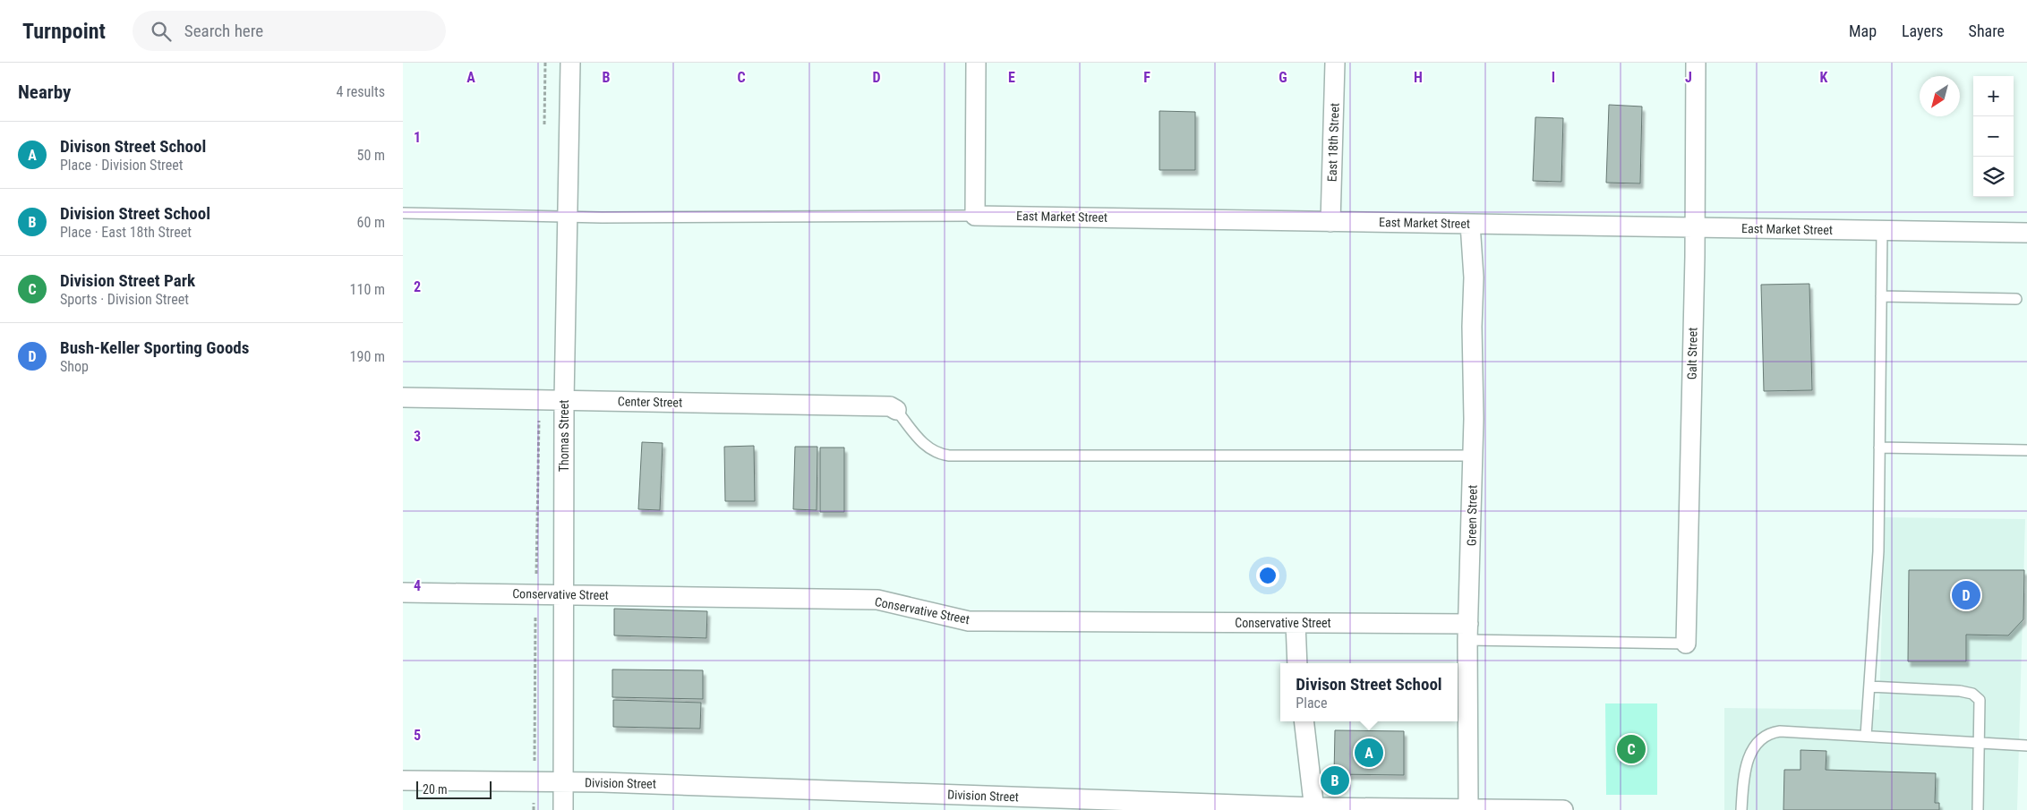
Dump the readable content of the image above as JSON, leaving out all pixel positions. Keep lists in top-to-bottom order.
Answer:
{
  "streets": {
    "street": [
      "East 18th Street",
      "East Market Street",
      "Galt Street",
      "Center Street",
      "Thomas Street",
      "Green Street",
      "Conservative Street",
      "Division Street"
    ]
  },
  "crossings": [
    ["East 18th Street", "East Market Street"],
    ["East Market Street", "Galt Street"],
    ["East Market Street", "Green Street"],
    ["Center Street", "Thomas Street"],
    ["Thomas Street", "Conservative Street"],
    ["Thomas Street", "Division Street"],
    ["Green Street", "Conservative Street"],
    ["Green Street", "Division Street"]
  ],
  "scale_bar": "20 m",
  "north": "bottom left",
  "page": {
    "header": "Turnpoint",
    "search": "Search here",
    "nav": ["Map", "Layers", "Share"],
    "heading": ["Nearby", "4 results"],
    "map_buttons": ["+", "−"],
    "list": [
      {
        "mark": "A",
        "name": "Divison Street School",
        "note": "Place · Division Street",
        "value": "50 m"
      },
      {
        "mark": "B",
        "name": "Division Street School",
        "note": "Place · East 18th Street",
        "value": "60 m"
      },
      {
        "mark": "C",
        "name": "Division Street Park",
        "note": "Sports · Division Street",
        "value": "110 m"
      },
      {
        "mark": "D",
        "name": "Bush-Keller Sporting Goods",
        "note": "Shop",
        "value": "190 m"
      }
    ],
    "pins": [
      "D",
      "C",
      "A",
      "B"
    ],
    "popup": ["Divison Street School", "Place"],
    "scale": "20 m"
  },
  "grid": {
    "columns": [
      "A",
      "B",
      "C",
      "D",
      "E",
      "F",
      "G",
      "H",
      "I",
      "J",
      "K"
    ],
    "rows": [
      "1",
      "2",
      "3",
      "4",
      "5"
    ]
  }
}
